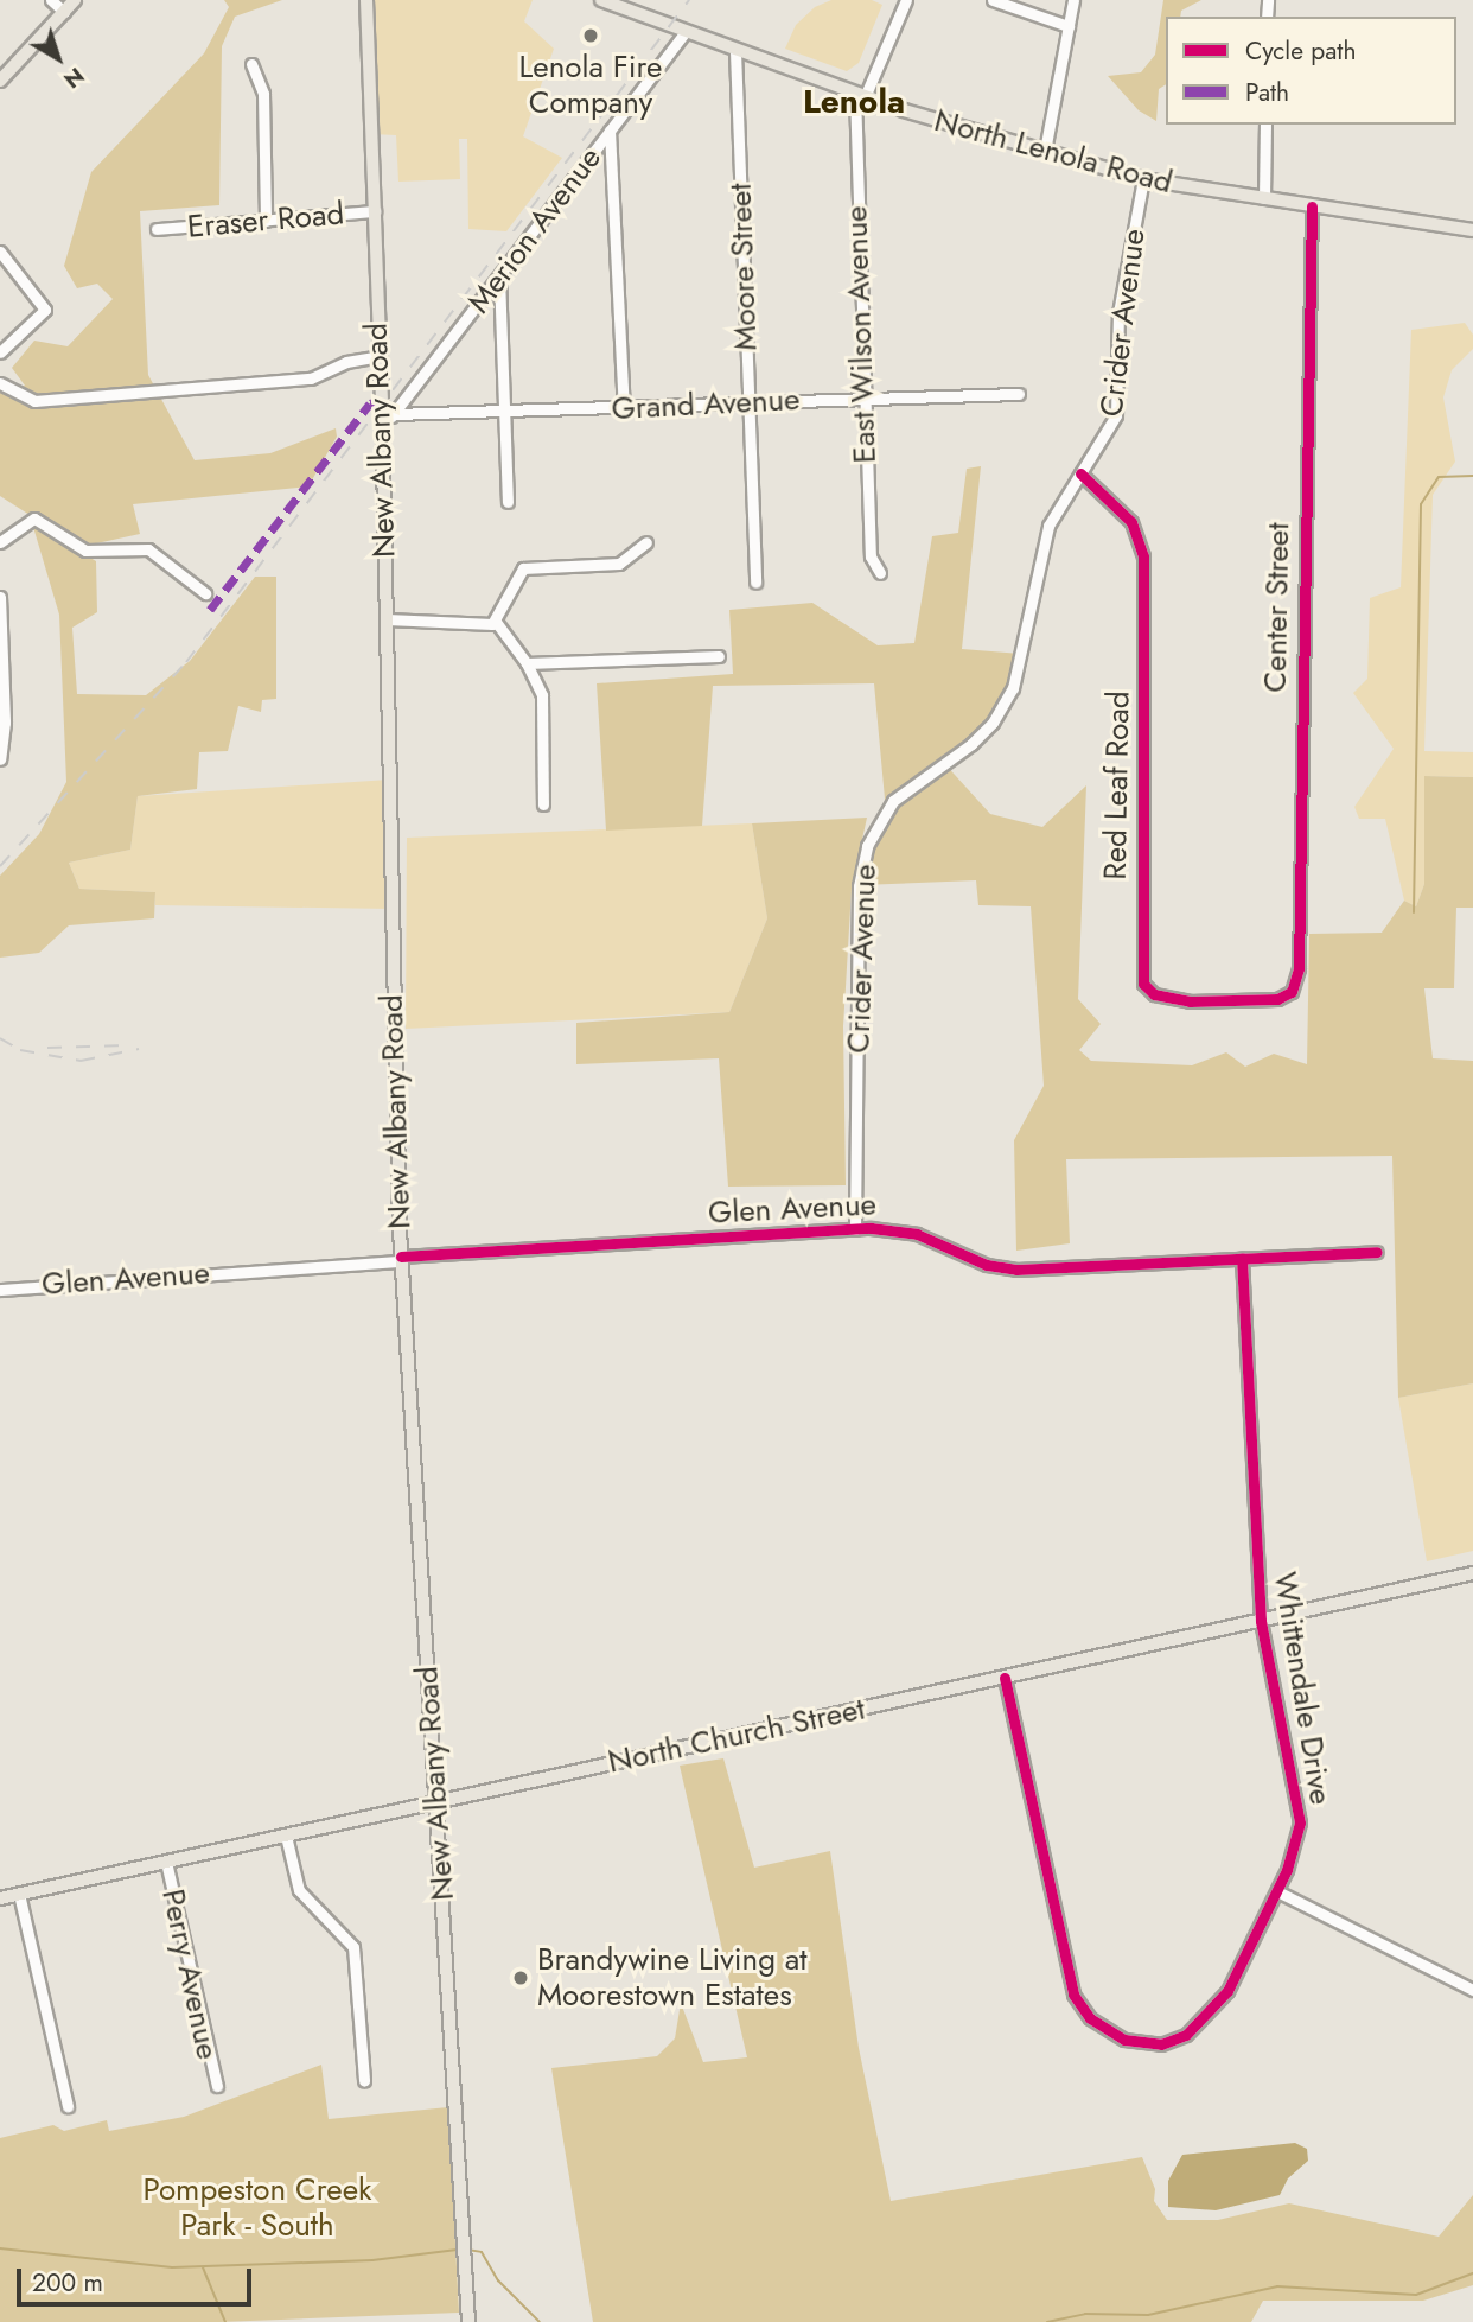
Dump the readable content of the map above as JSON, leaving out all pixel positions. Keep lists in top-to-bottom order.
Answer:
{
  "streets": {
    "main road": ["North Lenola Road", "New Albany Road", "North Church Street"],
    "street": [
      "Eraser Road",
      "Merion Avenue",
      "Moore Street",
      "Crider Avenue",
      "East Wilson Avenue",
      "Grand Avenue",
      "Center Street",
      "Red Leaf Road",
      "Glen Avenue",
      "Whittendale Drive",
      "Perry Avenue"
    ]
  },
  "crossings": [
    ["North Lenola Road", "Merion Avenue"],
    ["North Lenola Road", "Moore Street"],
    ["North Lenola Road", "Crider Avenue"],
    ["North Lenola Road", "East Wilson Avenue"],
    ["North Lenola Road", "Center Street"],
    ["Eraser Road", "New Albany Road"],
    ["Merion Avenue", "Grand Avenue"],
    ["Merion Avenue", "New Albany Road"],
    ["Moore Street", "Grand Avenue"],
    ["Crider Avenue", "Red Leaf Road"],
    ["Crider Avenue", "Glen Avenue"],
    ["East Wilson Avenue", "Grand Avenue"],
    ["New Albany Road", "Glen Avenue"],
    ["New Albany Road", "North Church Street"],
    ["Center Street", "Red Leaf Road"],
    ["Glen Avenue", "Whittendale Drive"],
    ["Whittendale Drive", "North Church Street"],
    ["North Church Street", "Perry Avenue"]
  ],
  "districts": ["Lenola"],
  "parks": ["Pompeston Creek Park - South"],
  "places": ["Lenola Fire Company", "Brandywine Living at Moorestown Estates"],
  "legend": ["Cycle path", "Path"],
  "scale_bar": "200 m",
  "north": "bottom right"
}
